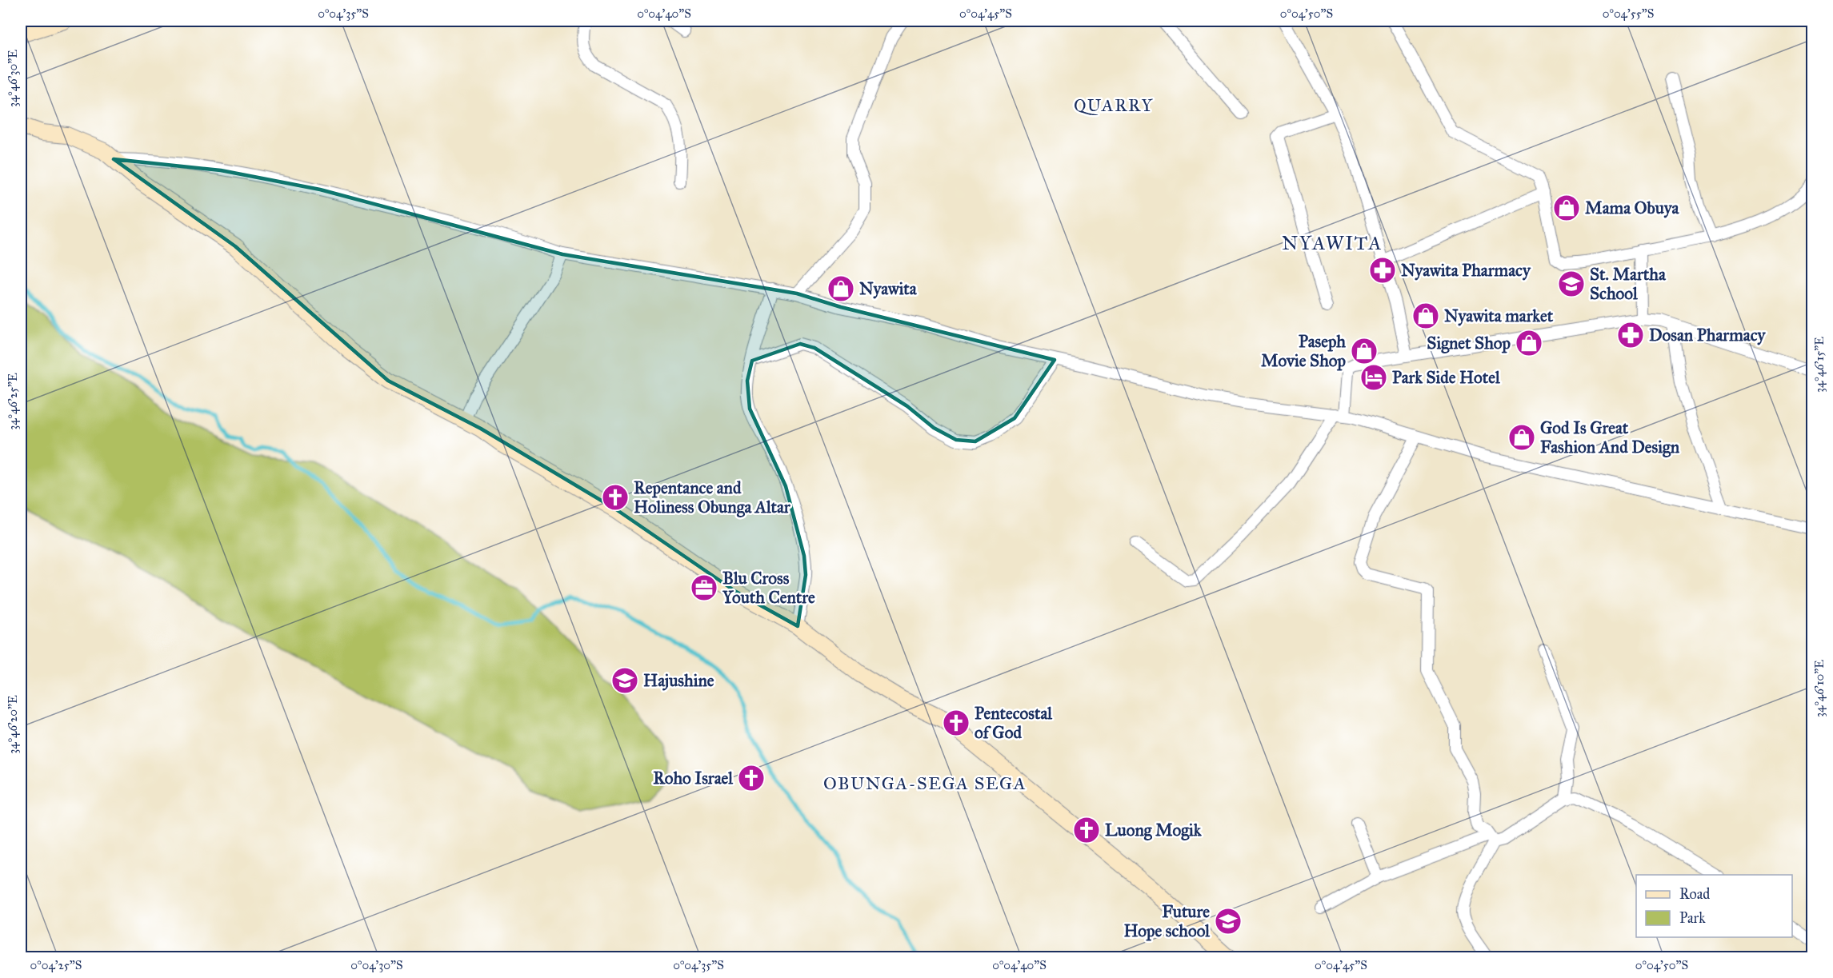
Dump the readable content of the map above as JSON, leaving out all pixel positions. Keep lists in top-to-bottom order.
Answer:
{
  "districts": ["QUARRY", "NYAWITA", "OBUNGA-SEGA SEGA"],
  "places": {
    "shop": [
      "Mama Obuya",
      "Nyawita",
      "Nyawita market",
      "Signet Shop",
      "Paseph Movie Shop",
      "God Is Great Fashion And Design"
    ],
    "pharmacy": ["Nyawita Pharmacy", "Dosan Pharmacy"],
    "school or university": ["St. Martha School", "Hajushine", "Future Hope school"],
    "hotel": ["Park Side Hotel"],
    "church": [
      "Repentance and Holiness Obunga Altar",
      "Pentecostal of God",
      "Roho Israel",
      "Luong Mogik"
    ],
    "office": ["Blu Cross Youth Centre"]
  },
  "legend": ["Road", "Park"],
  "coordinates": [
    "0°04'35\"S",
    "0°04'40\"S",
    "0°04'45\"S",
    "0°04'50\"S",
    "0°04'55\"S",
    "34°46'30\"E",
    "34°46'15\"E",
    "34°46'25\"E",
    "34°46'10\"E",
    "34°46'20\"E",
    "0°04'25\"S",
    "0°04'30\"S"
  ]
}
